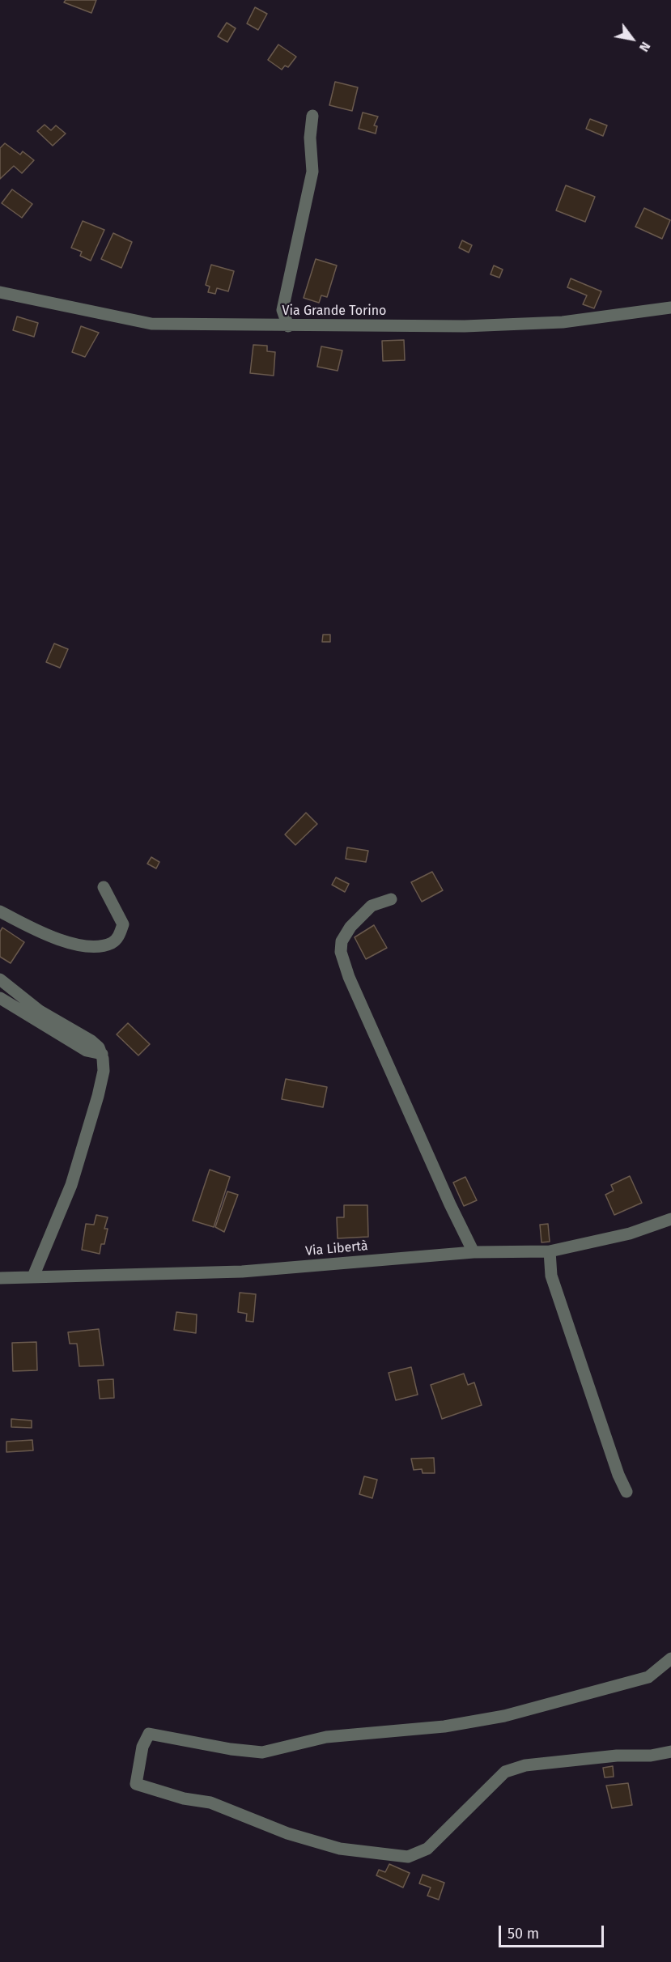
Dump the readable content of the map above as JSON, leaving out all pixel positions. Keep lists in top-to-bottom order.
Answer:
{
  "streets": {
    "street": ["Via Grande Torino", "Via Libertà"]
  },
  "scale_bar": "50 m",
  "north": "bottom right"
}
